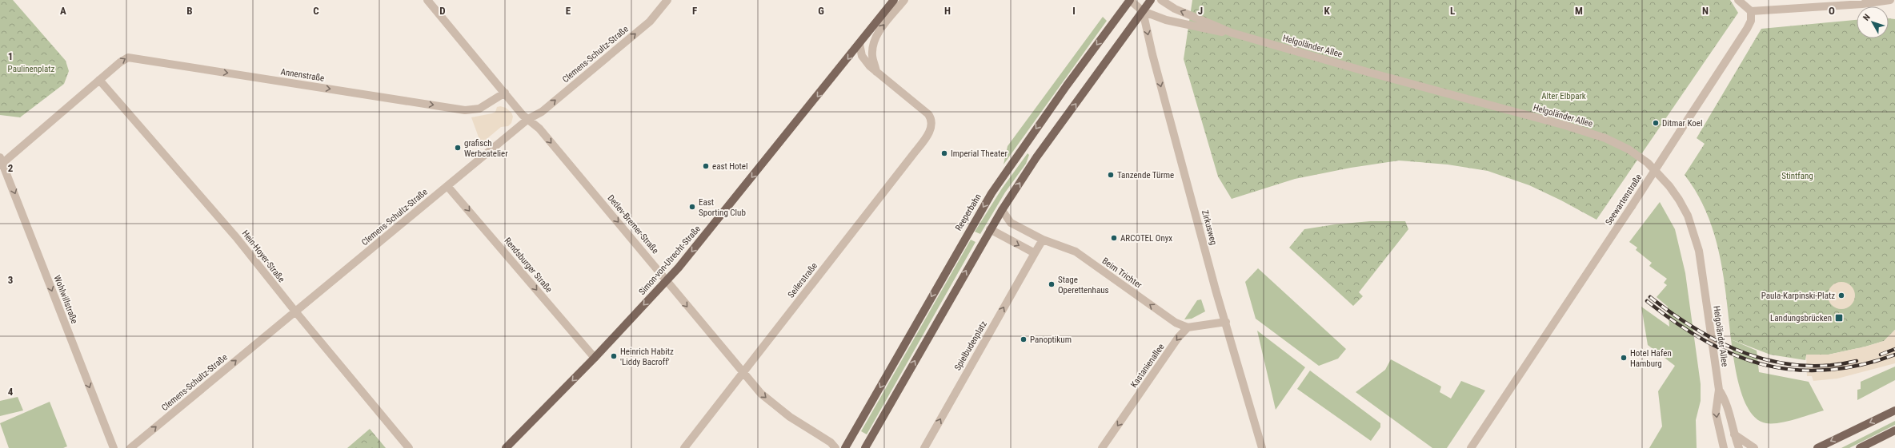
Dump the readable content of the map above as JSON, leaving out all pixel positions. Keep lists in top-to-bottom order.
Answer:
{
  "streets": {
    "main road": ["Reeperbahn", "Simon-von-Utrecht-Straße"],
    "street": [
      "Helgoländer Allee",
      "Clemens-Schultz-Straße",
      "Annenstraße",
      "Seewartenstraße",
      "Detlev-Bremer-Straße",
      "Zirkusweg",
      "Hein-Hoyer-Straße",
      "Rendsburger Straße",
      "Beim Trichter",
      "Seilerstraße",
      "Wohlwillstraße",
      "Spielbudenplatz",
      "Kastanienallee"
    ]
  },
  "crossings": [
    ["Helgoländer Allee", "Reeperbahn"],
    ["Helgoländer Allee", "Zirkusweg"],
    ["Clemens-Schultz-Straße", "Detlev-Bremer-Straße"],
    ["Clemens-Schultz-Straße", "Hein-Hoyer-Straße"],
    ["Clemens-Schultz-Straße", "Rendsburger Straße"],
    ["Annenstraße", "Detlev-Bremer-Straße"],
    ["Annenstraße", "Hein-Hoyer-Straße"],
    ["Detlev-Bremer-Straße", "Simon-von-Utrecht-Straße"],
    ["Detlev-Bremer-Straße", "Seilerstraße"],
    ["Simon-von-Utrecht-Straße", "Rendsburger Straße"],
    ["Beim Trichter", "Kastanienallee"]
  ],
  "one_way": [
    "Clemens-Schultz-Straße",
    "Annenstraße",
    "Detlev-Bremer-Straße",
    "Zirkusweg",
    "Simon-von-Utrecht-Straße",
    "Rendsburger Straße",
    "Beim Trichter",
    "Wohlwillstraße",
    "Spielbudenplatz",
    "Kastanienallee"
  ],
  "parks": ["Paulinenplatz", "Alter Elbpark", "Stintfang"],
  "places": {
    "other": [
      "Ditmar Koel",
      "grafisch Werbeatelier",
      "Imperial Theater",
      "east Hotel",
      "Tanzende Türme",
      "East Sporting Club",
      "ARCOTEL Onyx",
      "Stage Operettenhaus",
      "Paula-Karpinski-Platz",
      "Panoptikum",
      "Heinrich Habitz 'Liddy Bacroff'",
      "Hotel Hafen Hamburg"
    ],
    "transit": ["Landungsbrücken"]
  },
  "north": "top left",
  "grid": {
    "columns": [
      "A",
      "B",
      "C",
      "D",
      "E",
      "F",
      "G",
      "H",
      "I",
      "J",
      "K",
      "L",
      "M",
      "N",
      "O"
    ],
    "rows": [
      "1",
      "2",
      "3",
      "4"
    ]
  }
}
